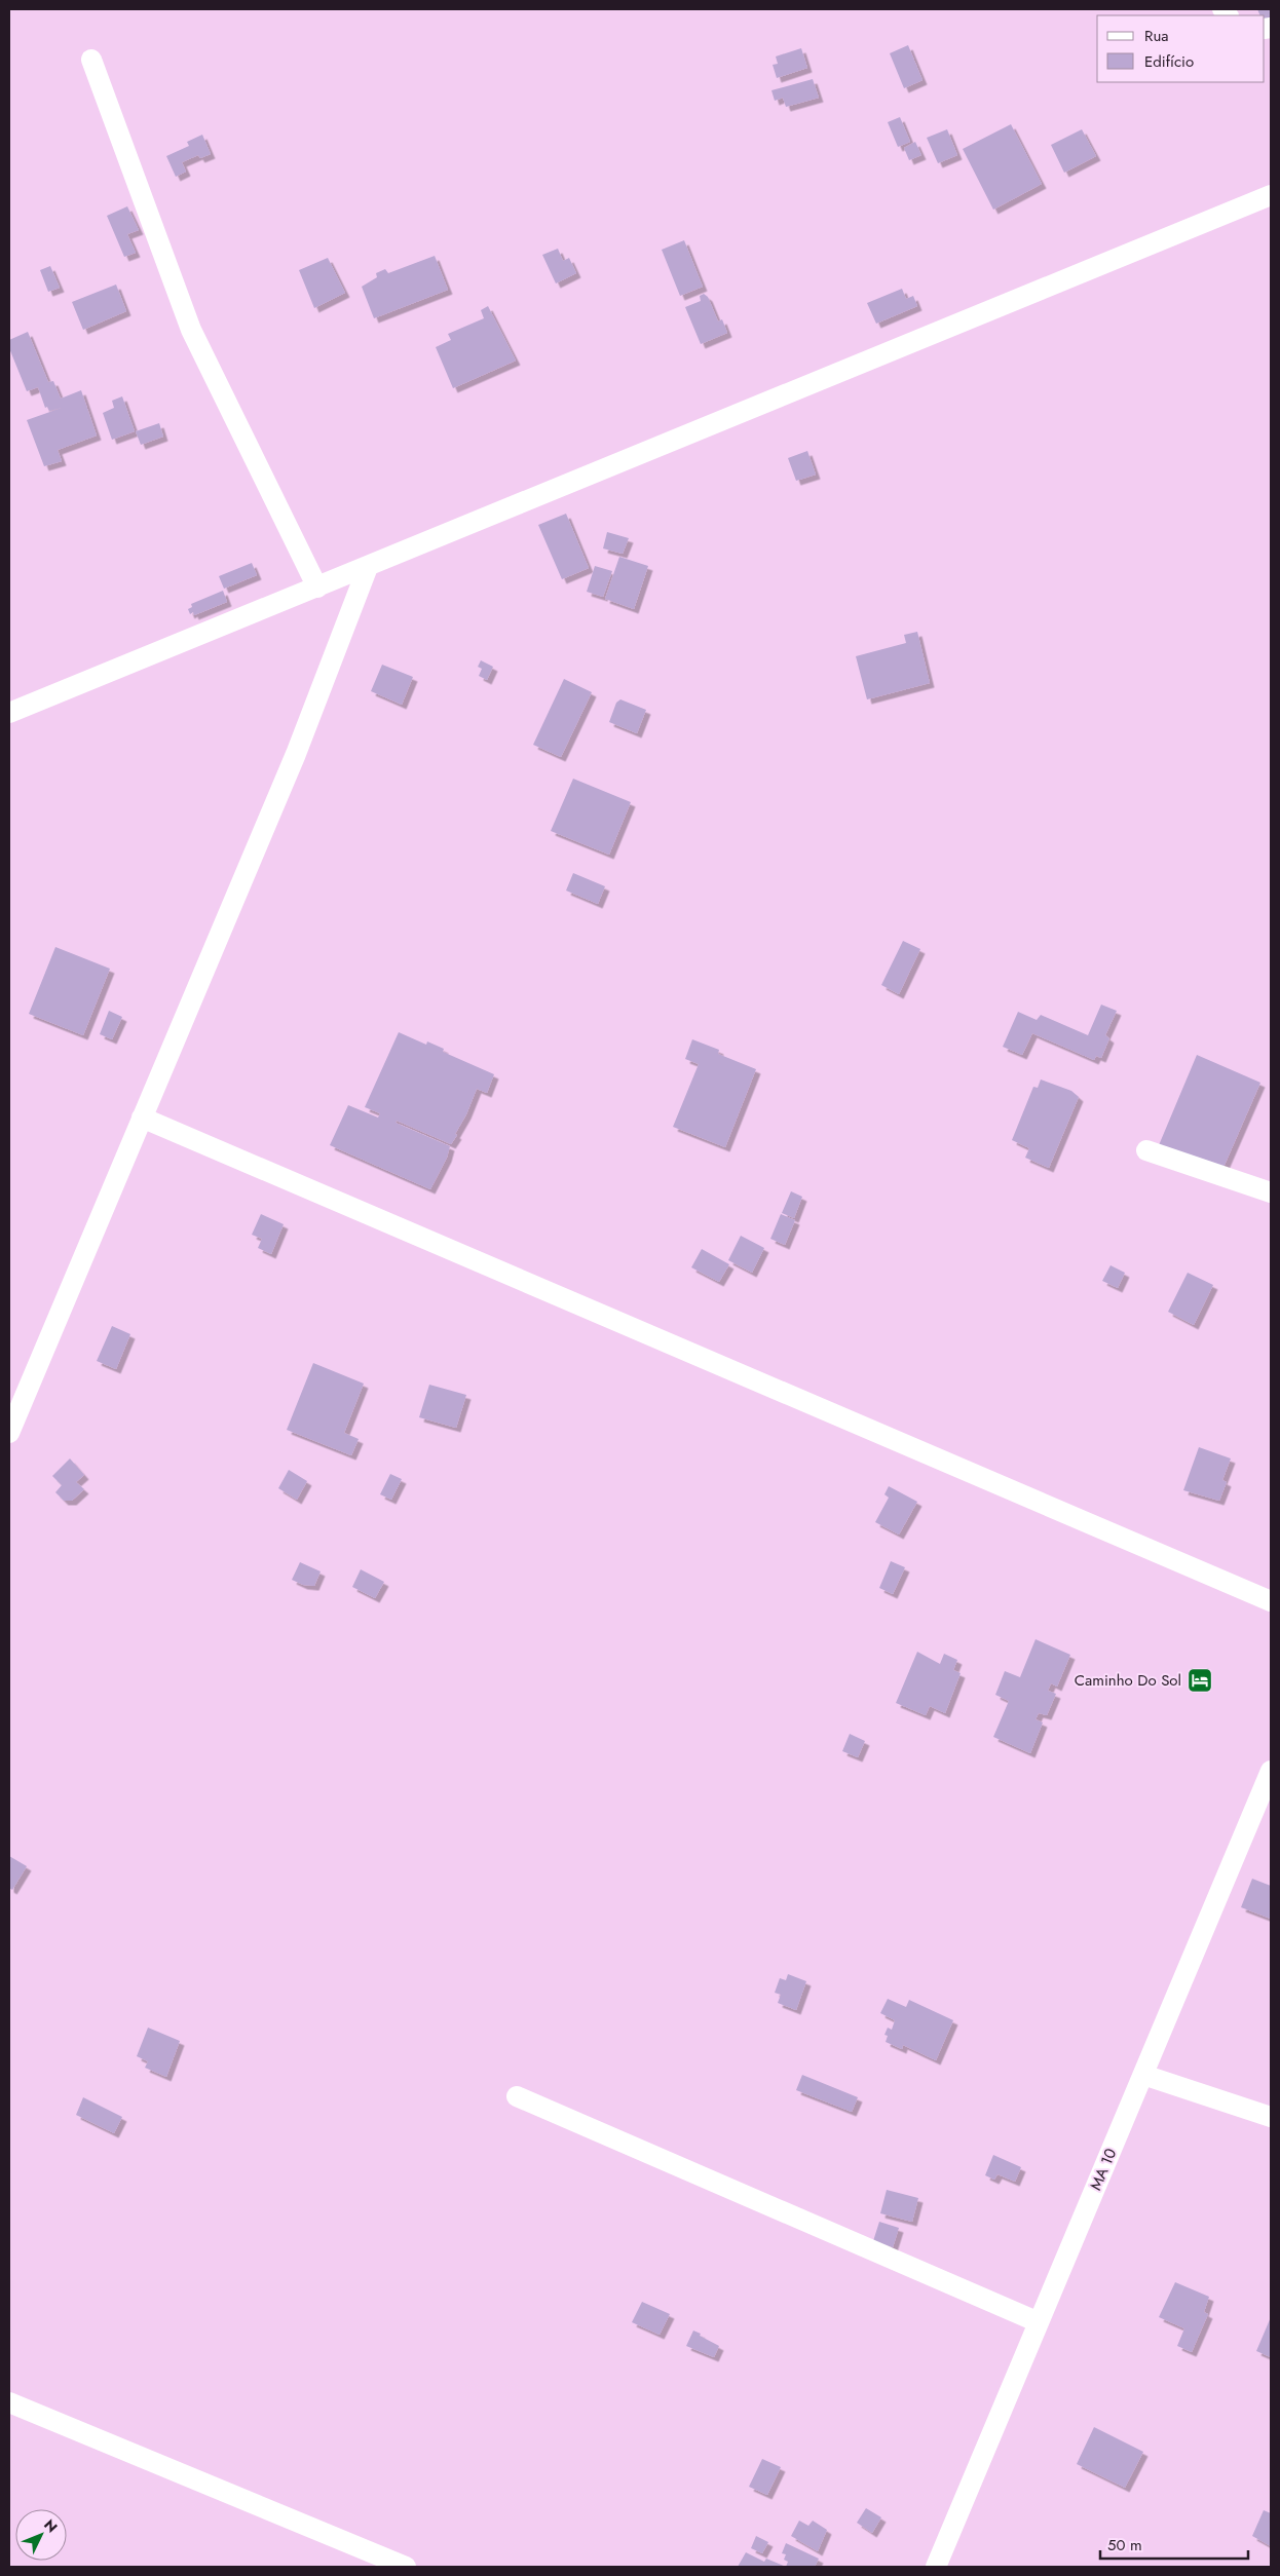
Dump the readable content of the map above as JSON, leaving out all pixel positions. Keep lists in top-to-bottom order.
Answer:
{
  "streets": {
    "street": ["MA 10"]
  },
  "places": {
    "hotel": ["Caminho Do Sol"]
  },
  "legend": ["Rua", "Edifício"],
  "scale_bar": "50 m",
  "north": "top right"
}
